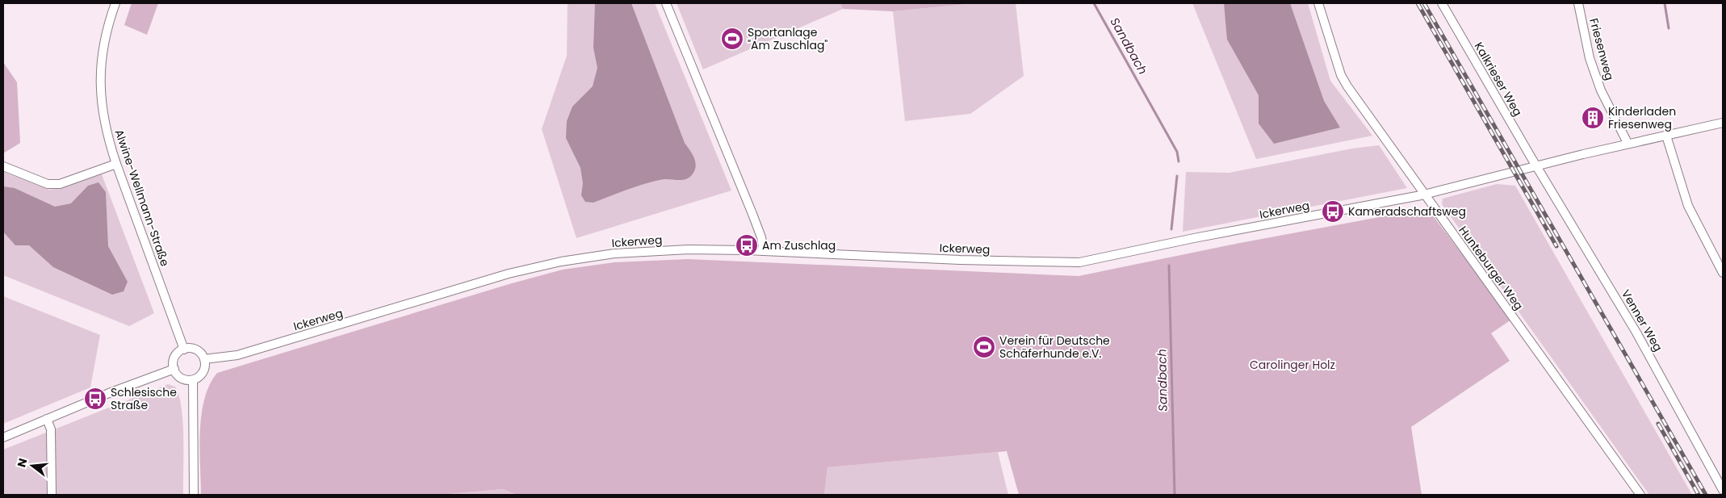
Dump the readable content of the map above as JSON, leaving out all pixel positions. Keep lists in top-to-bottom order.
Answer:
{
  "streets": {
    "street": [
      "Friesenweg",
      "Kalkrieser Weg",
      "Alwine-Wellmann-Straße",
      "Ickerweg",
      "Hunteburger Weg",
      "Venner Weg"
    ]
  },
  "crossings": [
    ["Friesenweg", "Ickerweg"],
    ["Kalkrieser Weg", "Ickerweg"],
    ["Kalkrieser Weg", "Venner Weg"],
    ["Alwine-Wellmann-Straße", "Ickerweg"],
    ["Ickerweg", "Hunteburger Weg"],
    ["Ickerweg", "Venner Weg"]
  ],
  "water": ["Sandbach"],
  "parks": ["Carolinger Holz"],
  "places": {
    "sports": ["Sportanlage \"Am Zuschlag\"", "Verein für Deutsche Schäferhunde e.V."],
    "building": ["Kinderladen Friesenweg"],
    "bus stop": ["Kameradschaftsweg", "Am Zuschlag", "Schlesische Straße"]
  },
  "north": "left"
}
